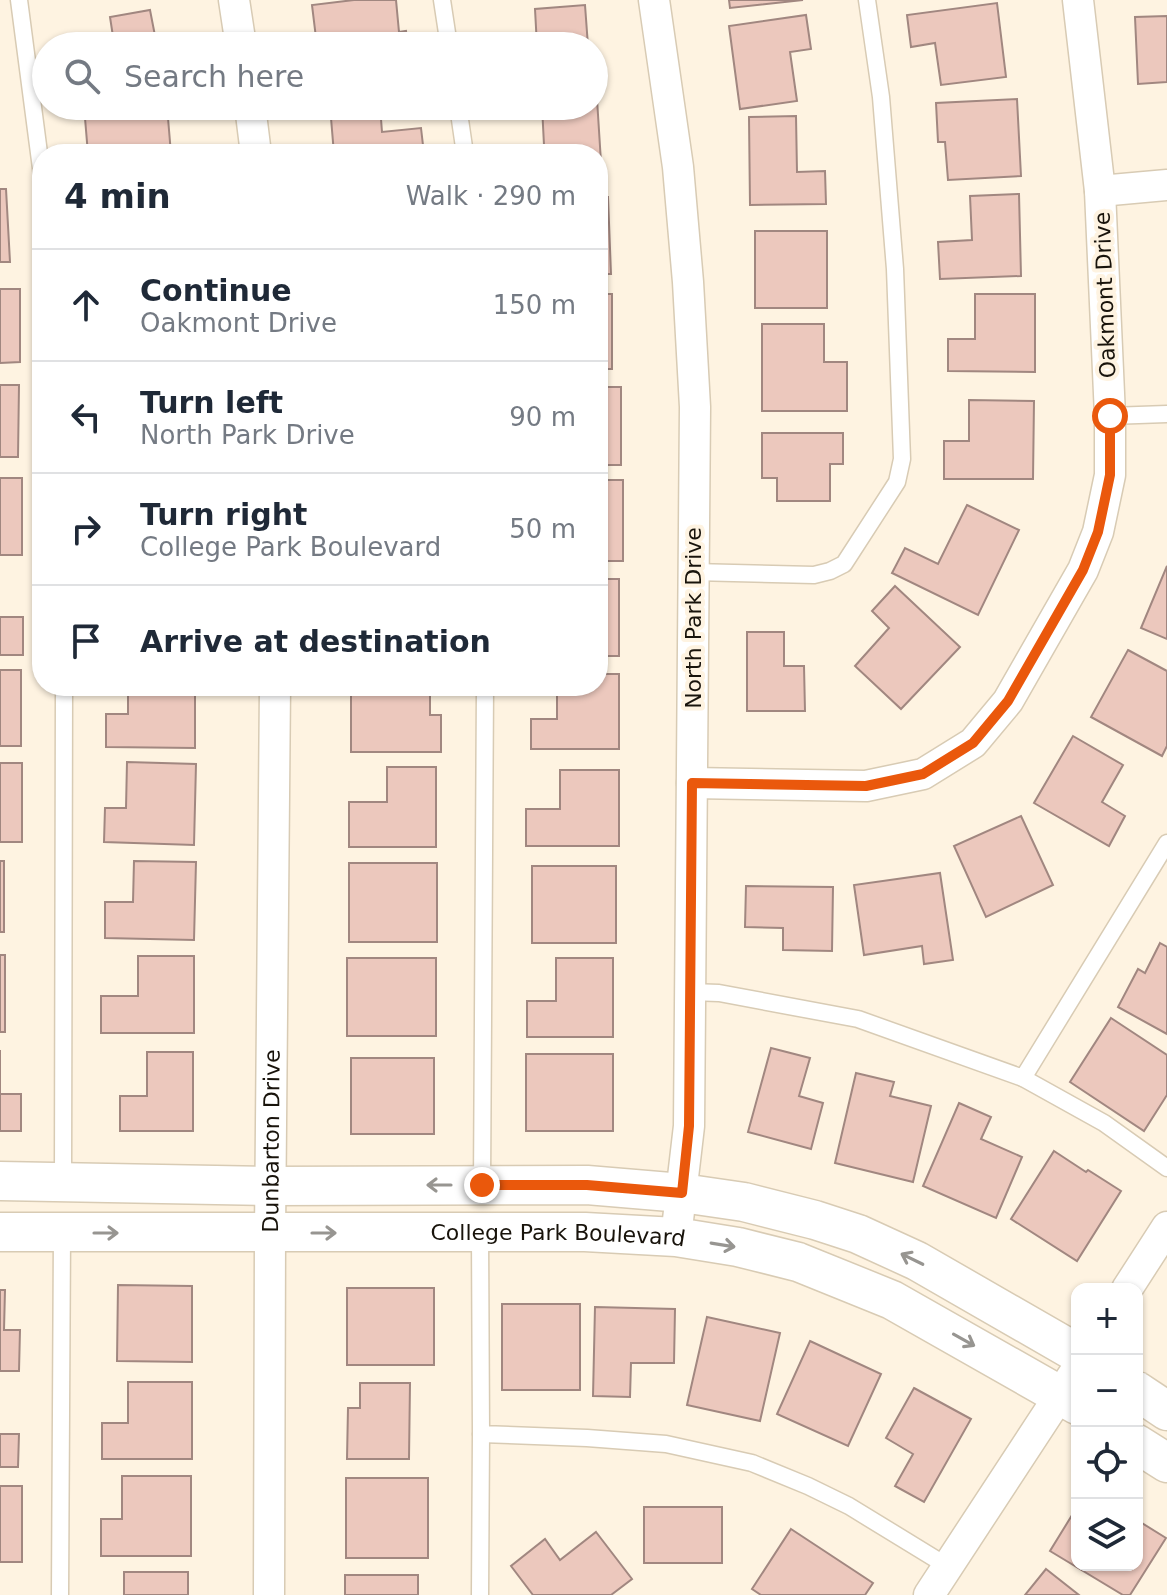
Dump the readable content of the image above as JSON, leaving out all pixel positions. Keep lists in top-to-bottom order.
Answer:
{
  "streets": {
    "street": [
      "Oakmont Drive",
      "North Park Drive",
      "Dunbarton Drive",
      "College Park Boulevard"
    ]
  },
  "crossings": [
    ["Oakmont Drive", "North Park Drive"],
    ["North Park Drive", "College Park Boulevard"],
    ["Dunbarton Drive", "College Park Boulevard"]
  ],
  "page": {
    "search": "Search here",
    "heading": ["4 min", "Walk · 290 m"],
    "list": [
      ["Continue", "Oakmont Drive", "150 m"],
      ["Turn left", "North Park Drive", "90 m"],
      ["Turn right", "College Park Boulevard", "50 m"],
      "Arrive at destination"
    ],
    "map_buttons": ["+", "−"]
  }
}
